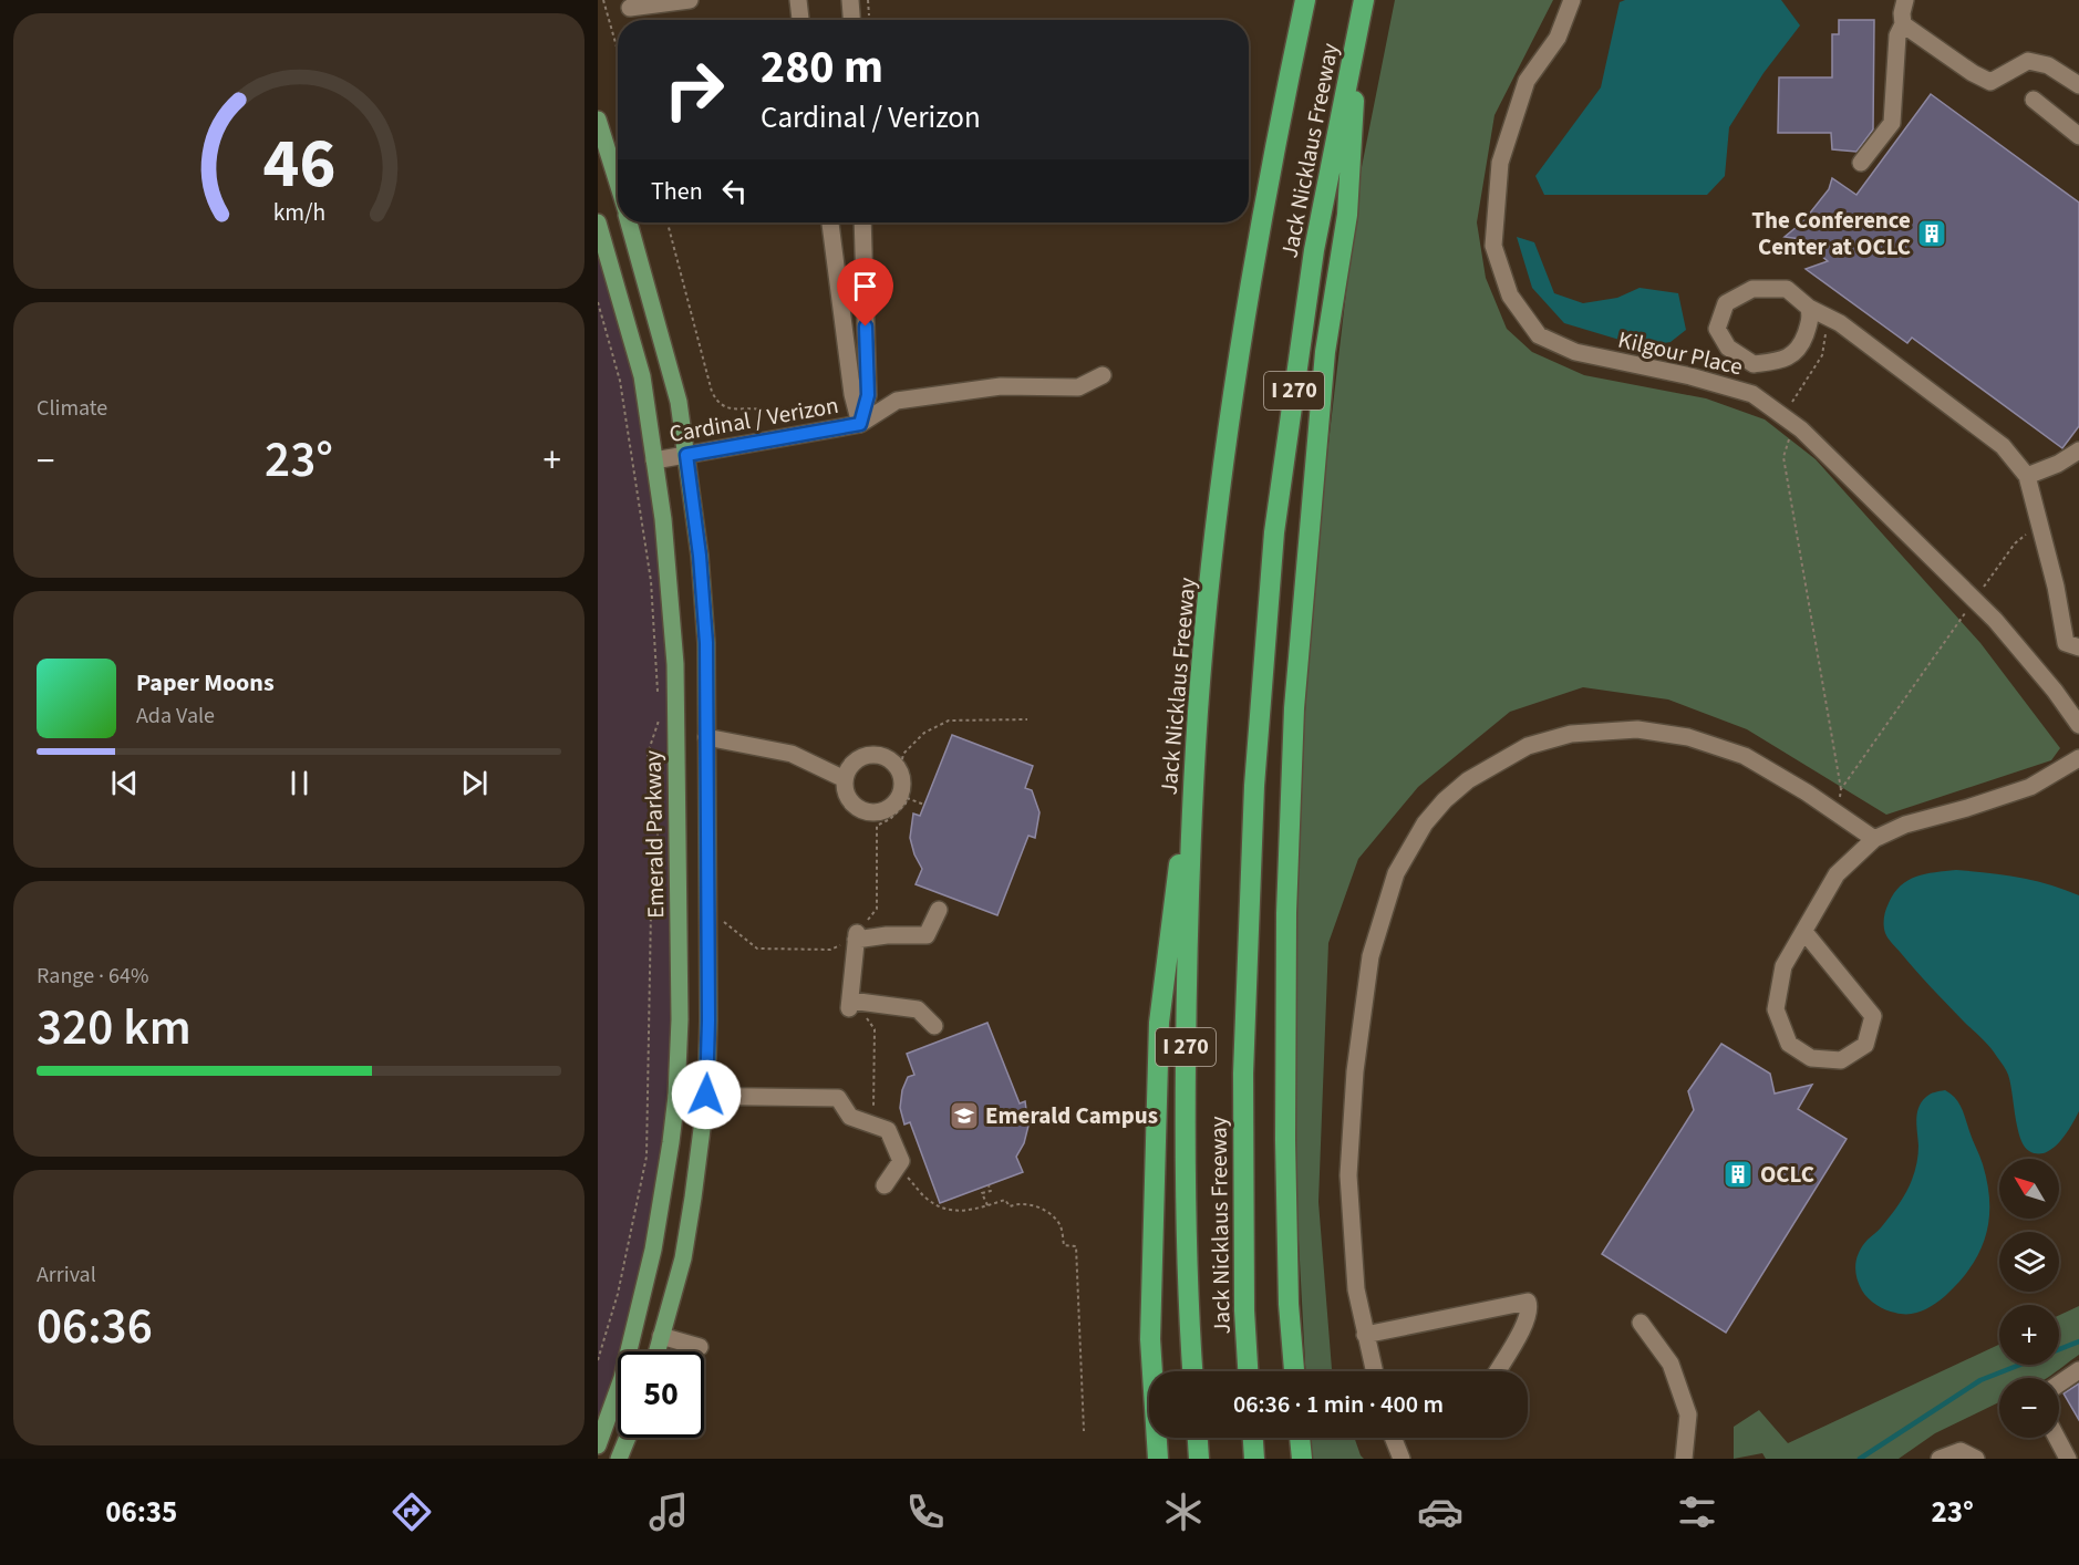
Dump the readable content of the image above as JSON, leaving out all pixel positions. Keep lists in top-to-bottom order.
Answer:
{
  "streets": {
    "highway": ["Jack Nicklaus Freeway", "I 270"],
    "main road": ["Emerald Parkway"],
    "street": ["Kilgour Place", "Cardinal / Verizon"]
  },
  "crossings": [
    ["Cardinal / Verizon", "Emerald Parkway"]
  ],
  "places": {
    "building": ["The Conference Center at OCLC", "OCLC"],
    "school or university": ["Emerald Campus"]
  },
  "north": "top left",
  "page": {
    "turn": ["280 m", "Cardinal / Verizon"],
    "then": "Then",
    "tile": [
      "Climate",
      ["Range · 64%", "320 km"],
      ["Arrival", "06:36"]
    ],
    "heat": ["−", "23°", "+"],
    "song": ["Paper Moons", "Ada Vale"],
    "map_buttons": ["+", "−"],
    "limit": "50",
    "trip": "06:36 · 1 min · 400 m",
    "tabs": ["06:35", "23°"],
    "gauge": ["46", "km/h"]
  }
}
